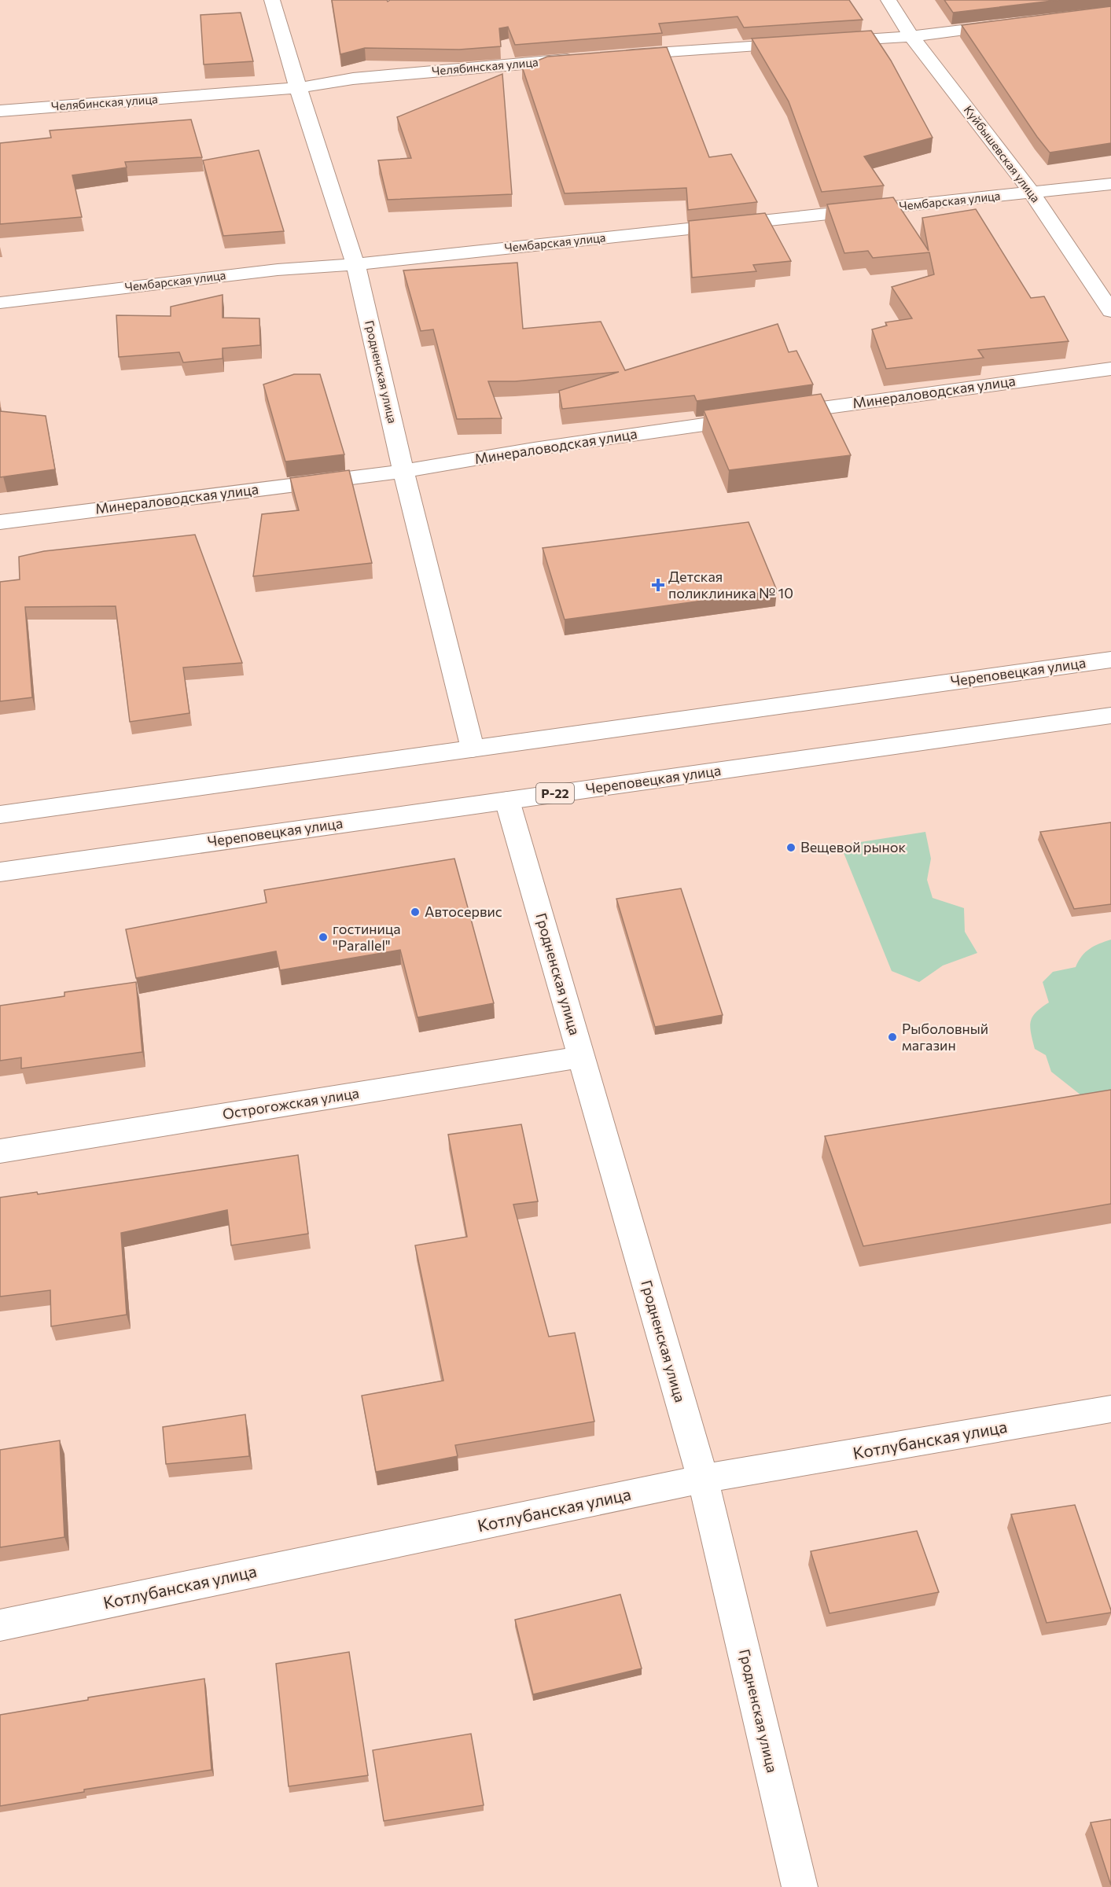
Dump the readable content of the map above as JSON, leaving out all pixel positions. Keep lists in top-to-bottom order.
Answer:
{
  "streets": {
    "main road": [
      "Челябинская улица",
      "Куйбышевская улица",
      "Чембарская улица",
      "Гродненская улица",
      "Минераловодская улица",
      "Череповецкая улица",
      "Р-22",
      "Острогожская улица",
      "Котлубанская улица"
    ]
  },
  "crossings": [
    ["Челябинская улица", "Гродненская улица"],
    ["Куйбышевская улица", "Чембарская улица"],
    ["Чембарская улица", "Гродненская улица"],
    ["Гродненская улица", "Минераловодская улица"],
    ["Гродненская улица", "Череповецкая улица"],
    ["Гродненская улица", "Острогожская улица"],
    ["Гродненская улица", "Котлубанская улица"]
  ],
  "places": {
    "health": ["Детская поликлиника № 10"],
    "other": [
      "Вещевой рынок",
      "Автосервис",
      "гостиница \"Parallel\"",
      "Рыболовный магазин"
    ]
  }
}
